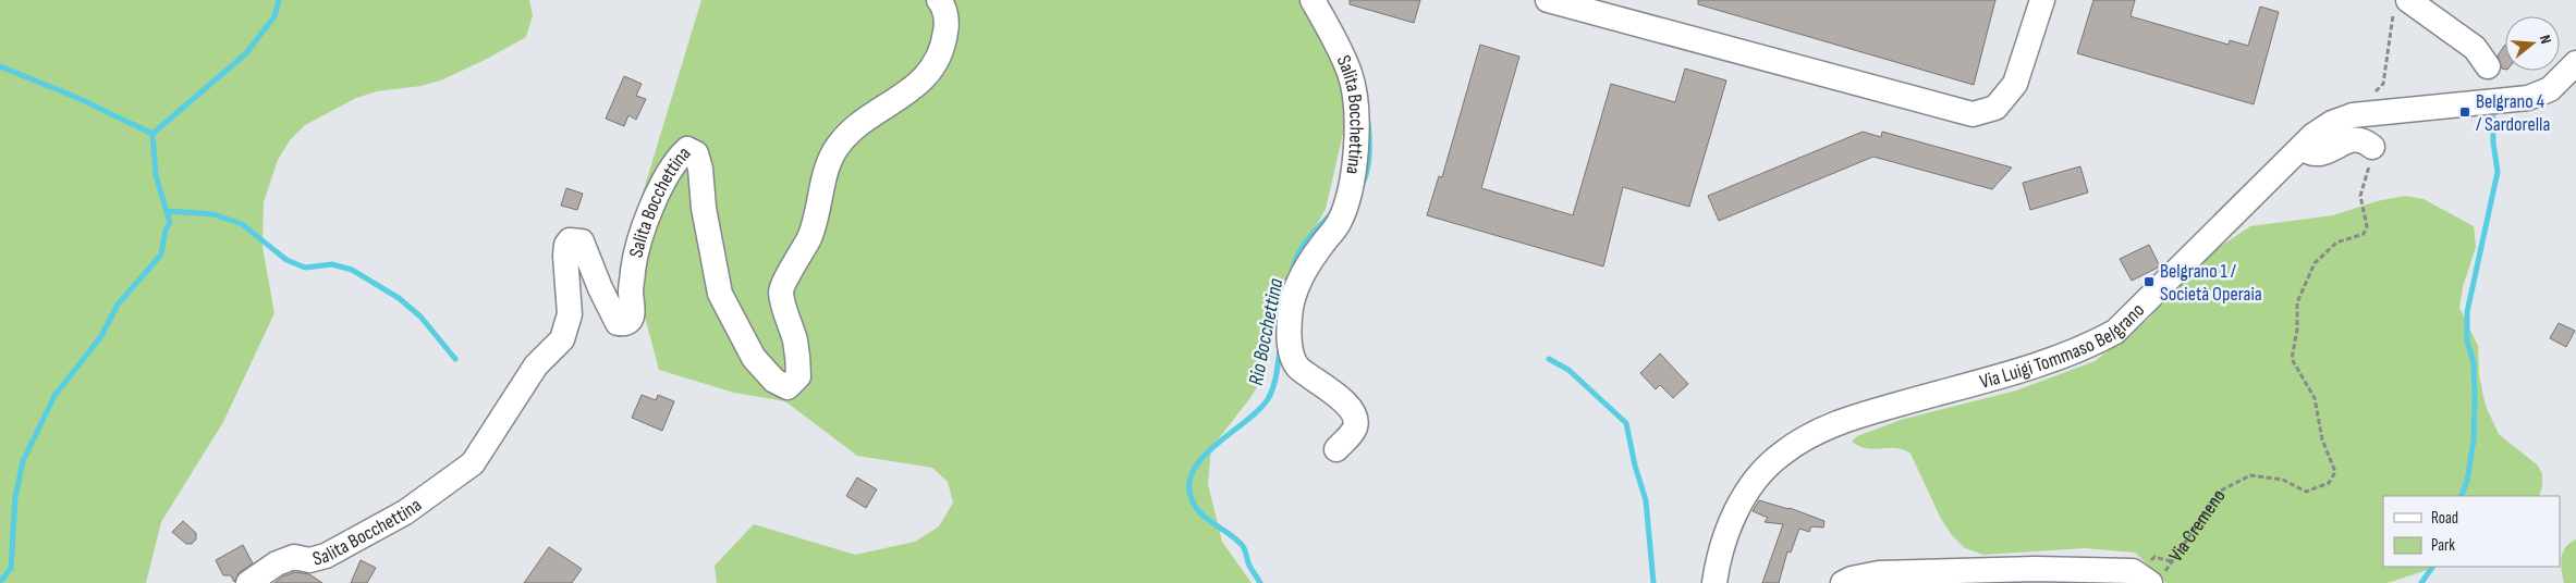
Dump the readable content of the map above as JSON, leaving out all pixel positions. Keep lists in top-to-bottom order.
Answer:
{
  "streets": {
    "street": ["Salita Bocchettina", "Via Luigi Tommaso Belgrano"],
    "path": ["Via Cremeno"]
  },
  "water": ["Rio Bocchettina"],
  "places": {
    "transit": ["Belgrano 4 / Sardorella", "Belgrano 1 / Società Operaia"]
  },
  "legend": ["Road", "Park"],
  "north": "right"
}
